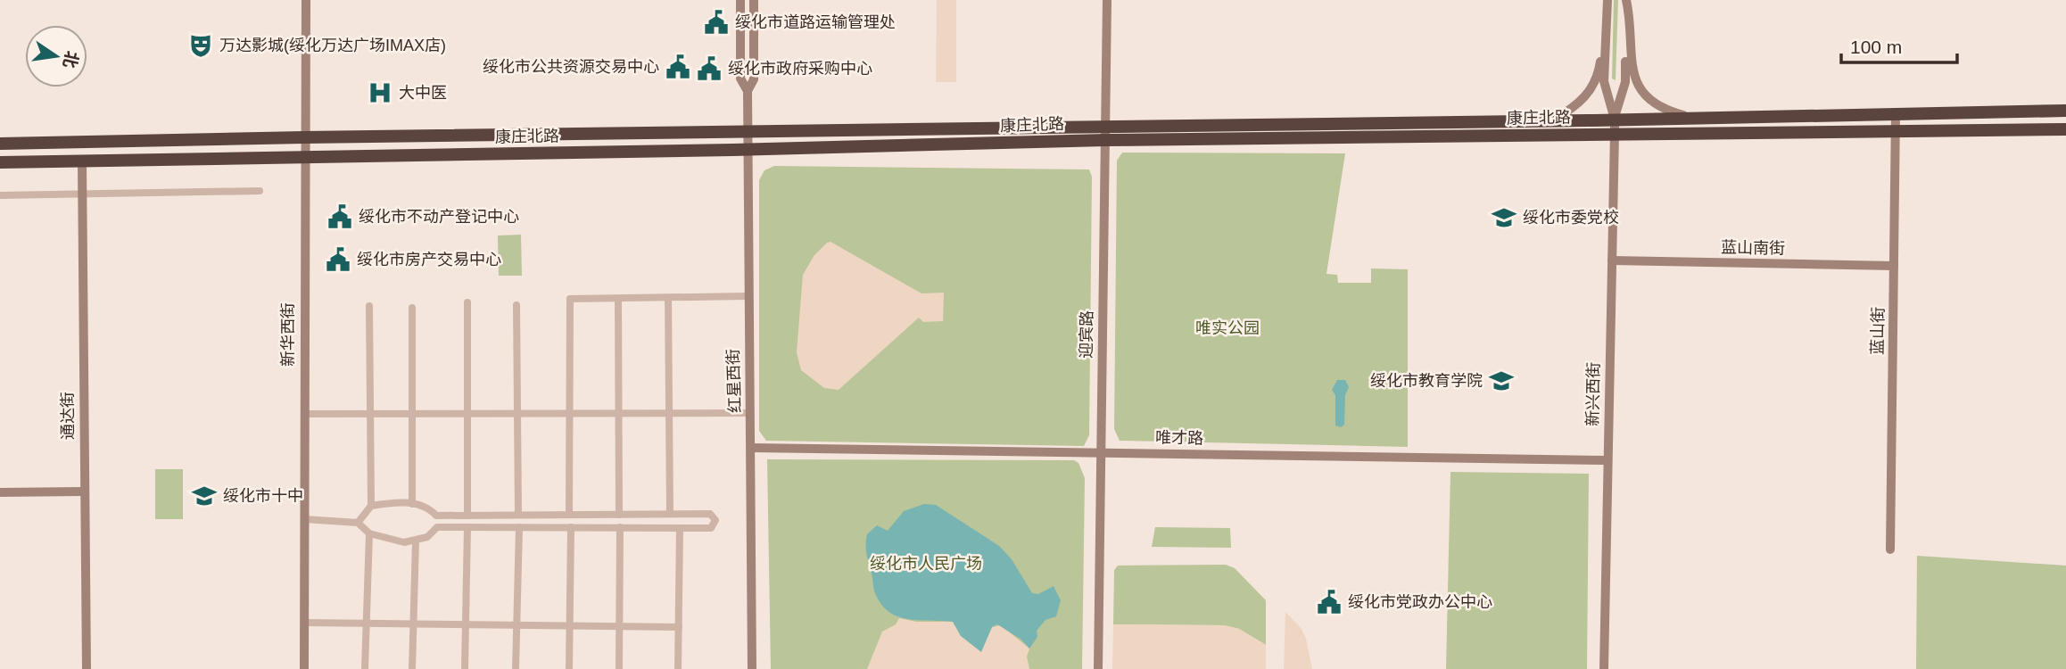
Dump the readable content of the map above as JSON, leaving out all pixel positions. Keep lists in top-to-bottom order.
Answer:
{
  "streets": {
    "highway": ["康庄北路"],
    "main road": [
      "蓝山南街",
      "蓝山街",
      "新华西街",
      "迎宾路",
      "红星西街",
      "新兴西街",
      "通达街",
      "唯才路"
    ]
  },
  "crossings": [
    ["康庄北路", "蓝山街"],
    ["康庄北路", "新华西街"],
    ["康庄北路", "迎宾路"],
    ["康庄北路", "红星西街"],
    ["康庄北路", "新兴西街"],
    ["康庄北路", "通达街"],
    ["蓝山南街", "蓝山街"],
    ["蓝山南街", "新兴西街"],
    ["迎宾路", "唯才路"],
    ["红星西街", "唯才路"],
    ["新兴西街", "唯才路"]
  ],
  "parks": ["唯实公园", "绥化市人民广场"],
  "places": {
    "public building": [
      "绥化市道路运输管理处",
      "绥化市公共资源交易中心",
      "绥化市政府采购中心",
      "绥化市不动产登记中心",
      "绥化市房产交易中心",
      "绥化市党政办公中心"
    ],
    "theatre": ["万达影城(绥化万达广场IMAX店)"],
    "hospital": ["大中医"],
    "school or university": ["绥化市委党校", "绥化市教育学院", "绥化市十中"]
  },
  "scale_bar": "100 m",
  "north": "right"
}
